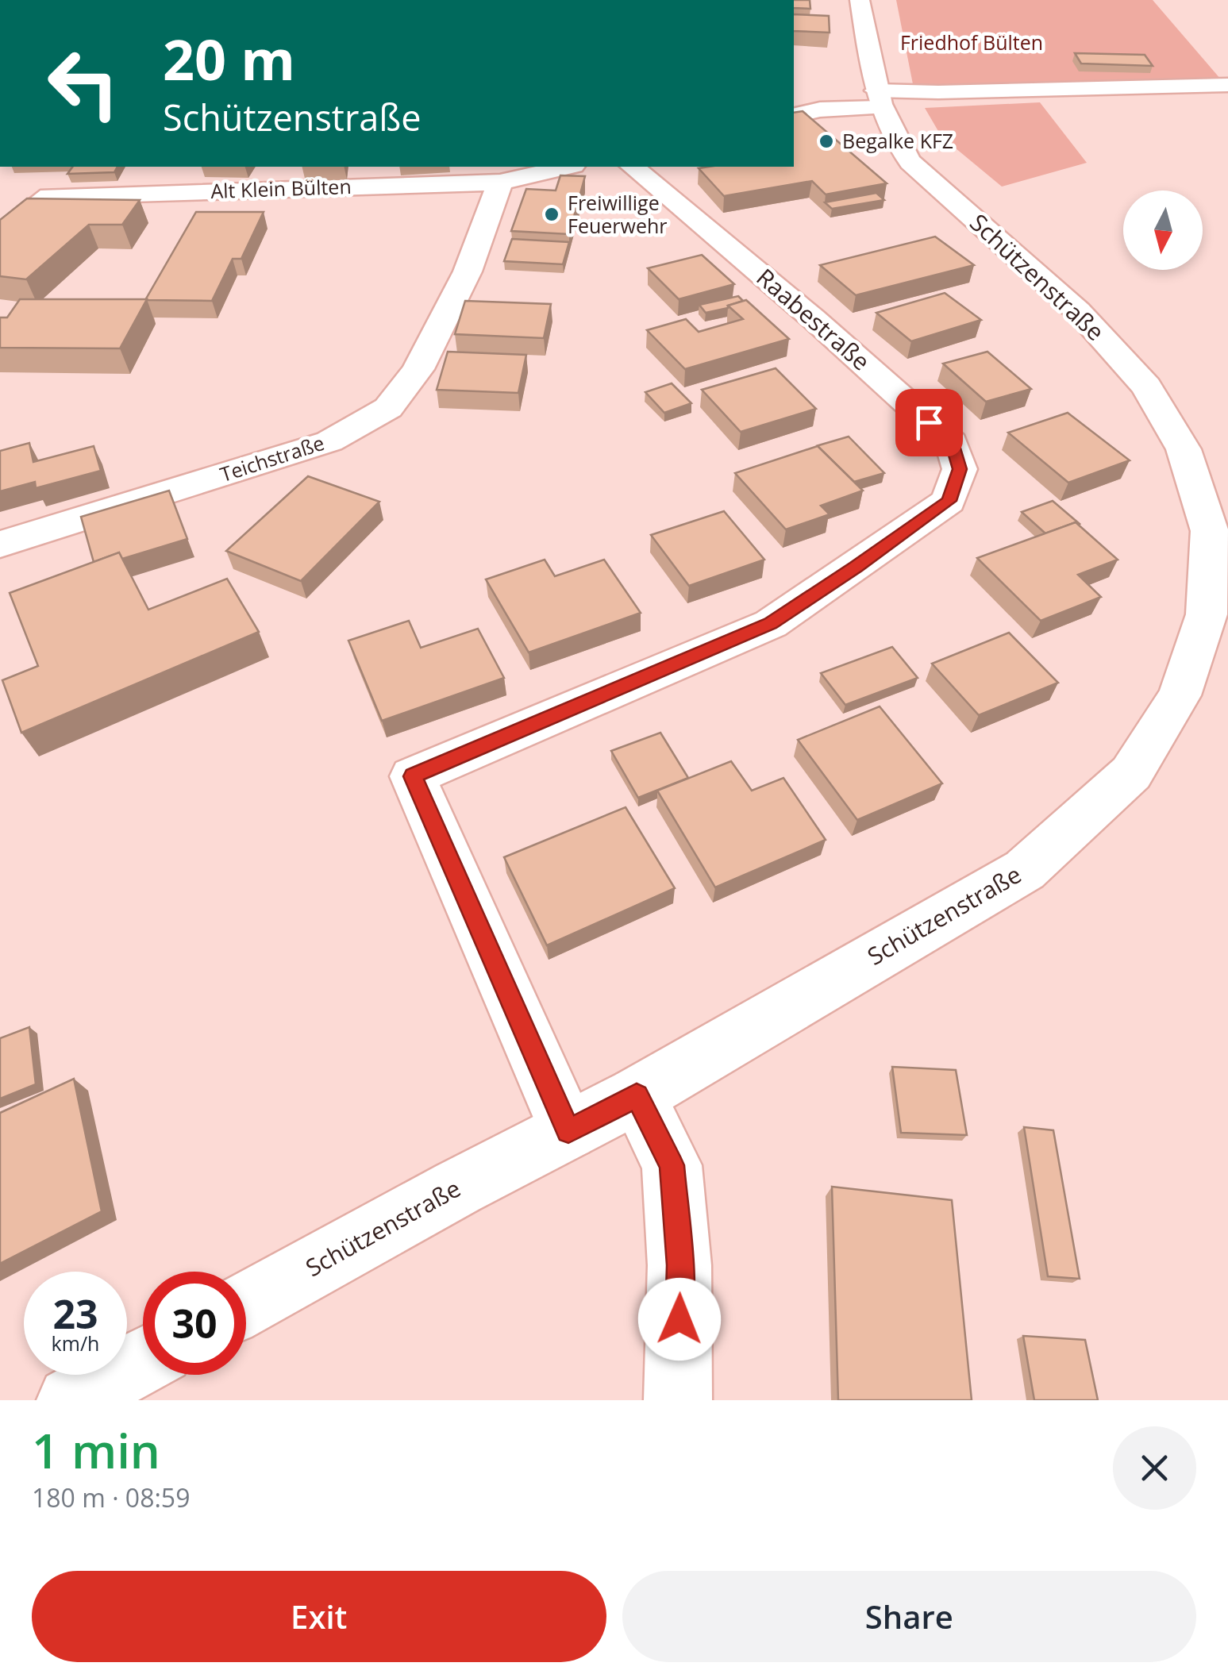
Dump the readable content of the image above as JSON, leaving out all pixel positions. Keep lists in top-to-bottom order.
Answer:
{
  "streets": {
    "street": [
      "Alt Klein Bülten",
      "Schützenstraße",
      "Raabestraße",
      "Teichstraße"
    ]
  },
  "crossings": [
    ["Alt Klein Bülten", "Teichstraße"],
    ["Schützenstraße", "Raabestraße"]
  ],
  "parks": ["Friedhof Bülten"],
  "places": ["Begalke KFZ", "Freiwillige Feuerwehr"],
  "north": "bottom",
  "page": {
    "turn": ["20 m", "Schützenstraße"],
    "speed": "23 km/h",
    "limit": "30",
    "heading": ["1 min", "180 m · 08:59"],
    "buttons": ["Exit", "Share"]
  }
}
